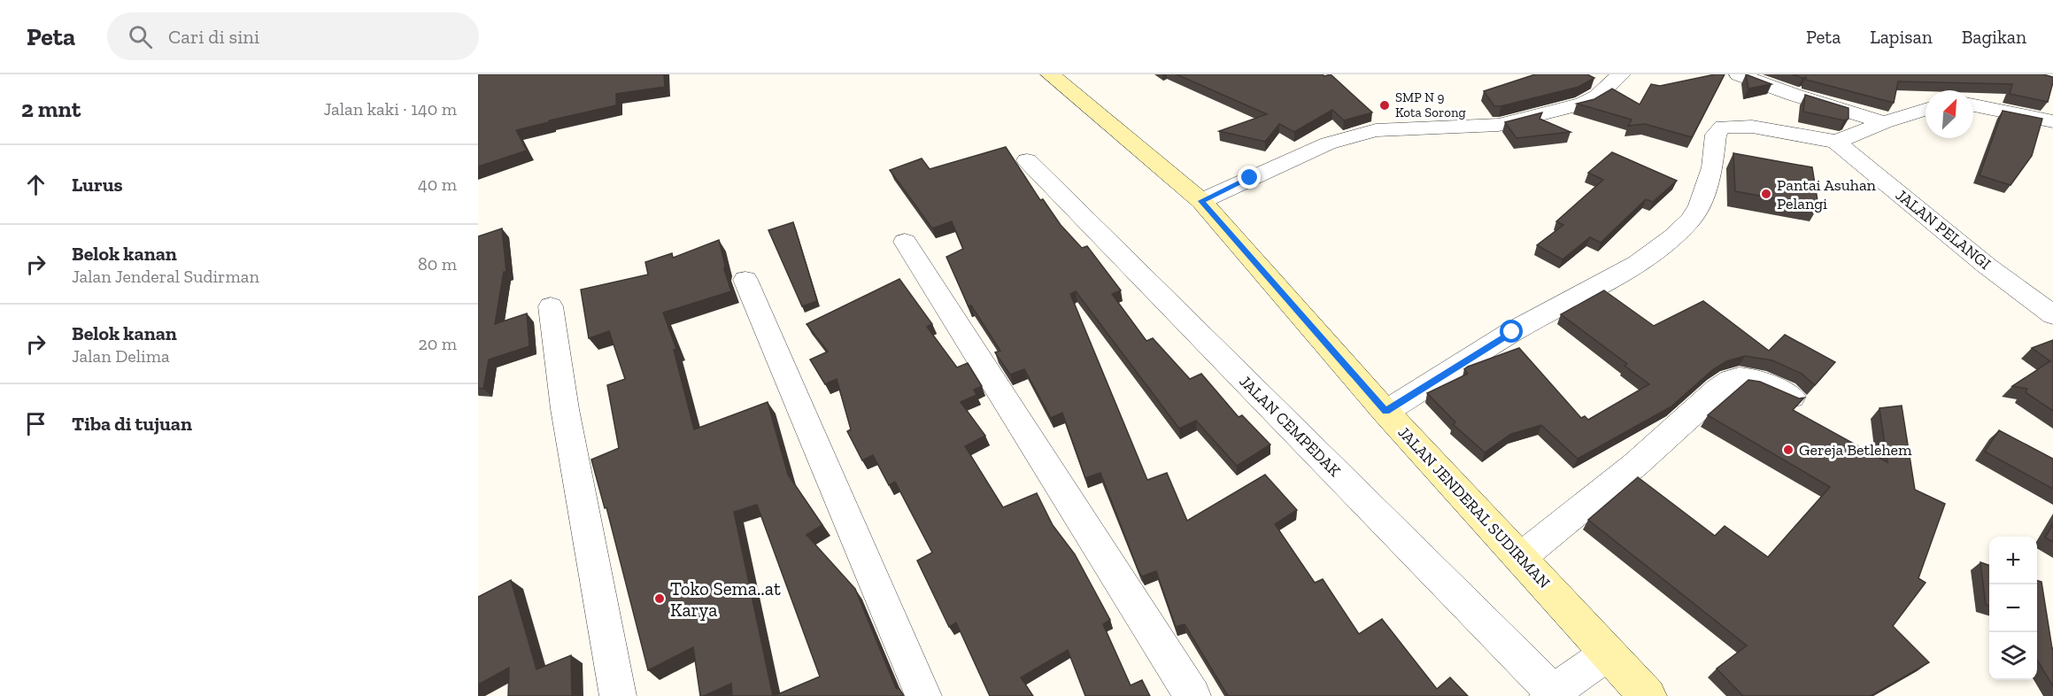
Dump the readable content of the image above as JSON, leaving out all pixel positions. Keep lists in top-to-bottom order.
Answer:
{
  "streets": {
    "main road": ["JALAN JENDERAL SUDIRMAN"],
    "street": ["JALAN PELANGI", "JALAN CEMPEDAK"]
  },
  "places": [
    "SMP N 9 Kota Sorong",
    "Pantai Asuhan Pelangi",
    "Gereja Betlehem",
    "Toko Sema..at Karya"
  ],
  "north": "top right",
  "page": {
    "header": "Peta",
    "search": "Cari di sini",
    "nav": ["Peta", "Lapisan", "Bagikan"],
    "heading": ["2 mnt", "Jalan kaki · 140 m"],
    "list": [
      ["Lurus", "40 m"],
      ["Belok kanan", "Jalan Jenderal Sudirman", "80 m"],
      ["Belok kanan", "Jalan Delima", "20 m"],
      "Tiba di tujuan"
    ],
    "map_buttons": ["+", "−"]
  }
}
